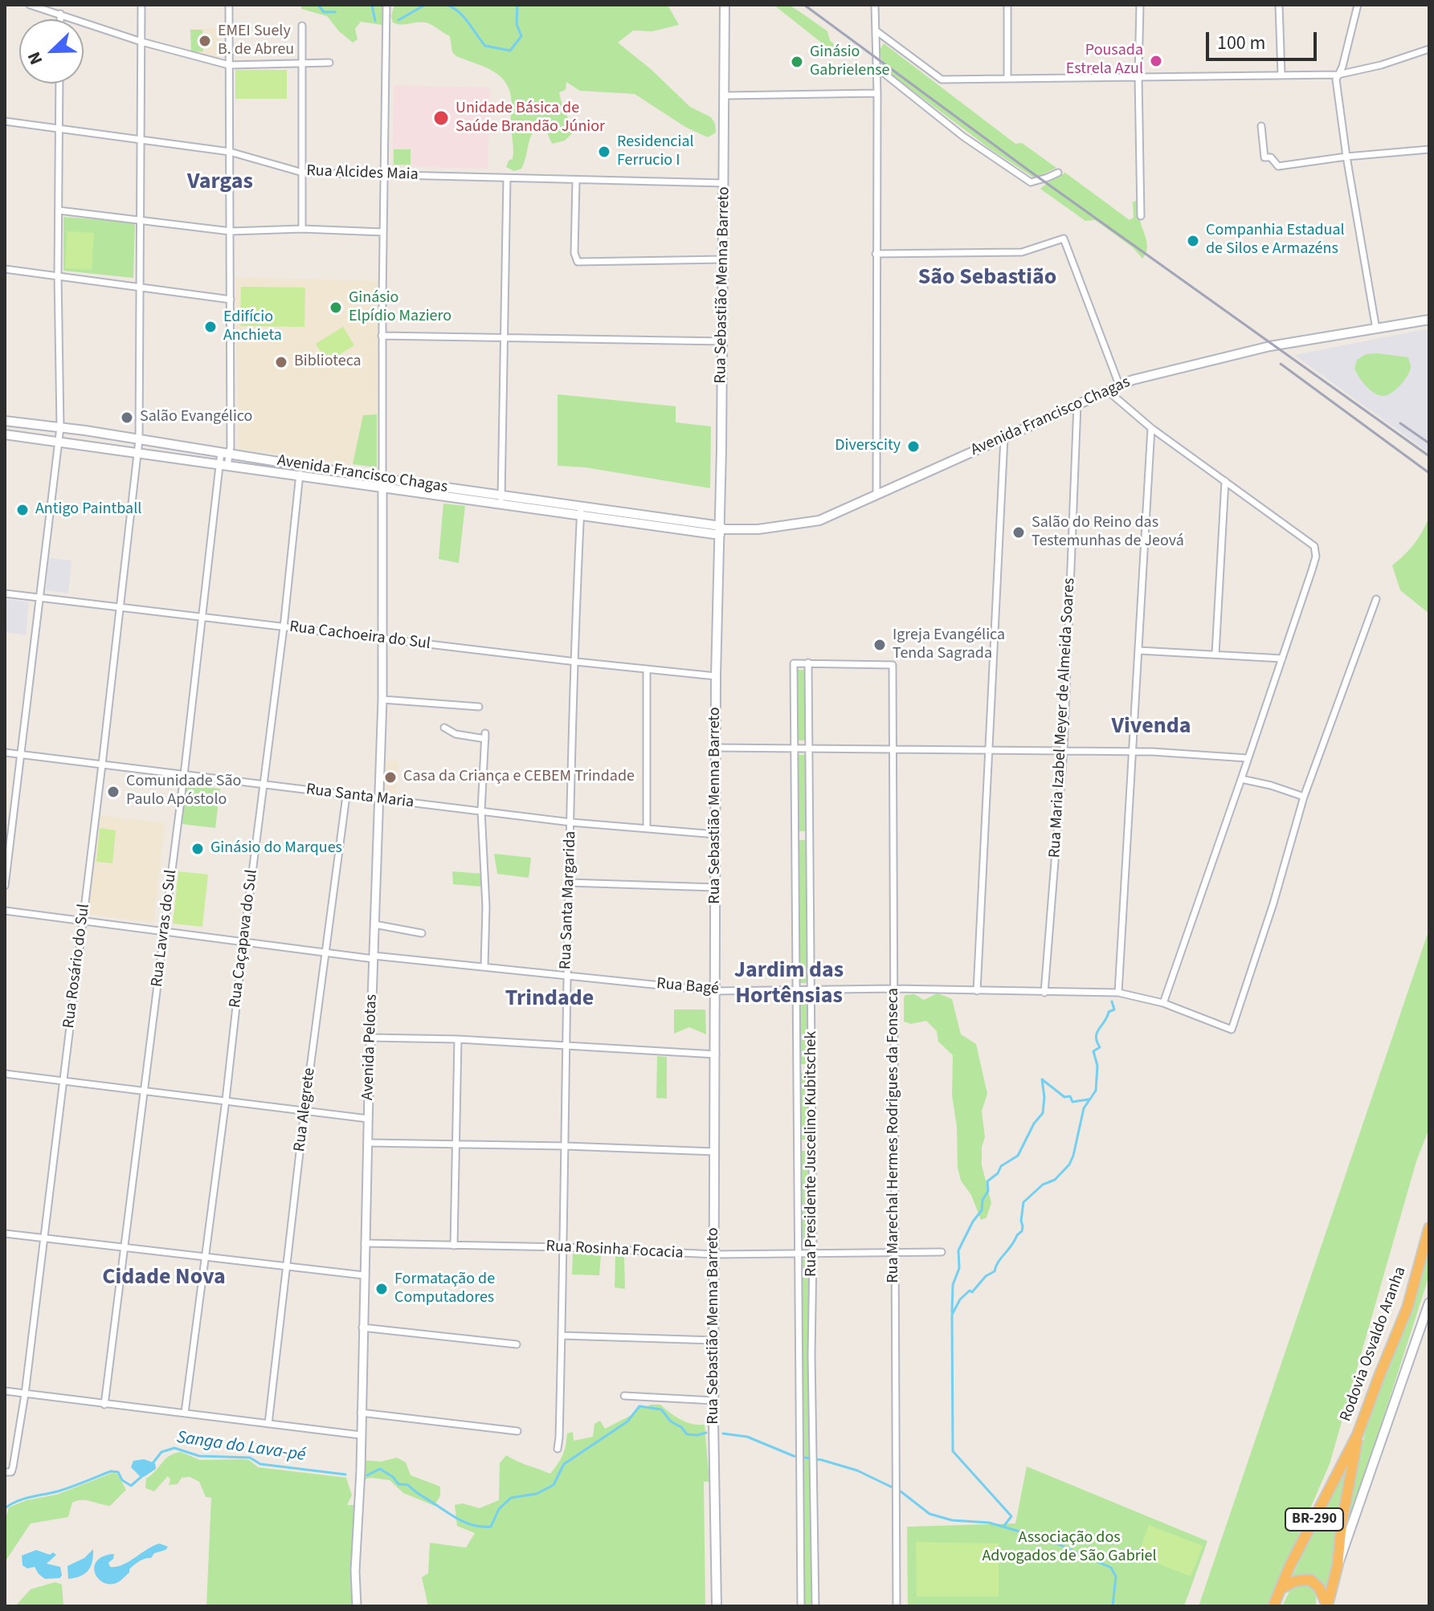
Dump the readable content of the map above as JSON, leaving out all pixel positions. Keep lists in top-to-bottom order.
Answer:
{
  "streets": {
    "highway": ["Rodovia Osvaldo Aranha", "BR-290"],
    "main road": ["Rua Sebastião Menna Barreto", "Avenida Francisco Chagas"],
    "street": [
      "Rua Alcides Maia",
      "Rua Cachoeira do Sul",
      "Rua Maria Izabel Meyer de Almeida Soares",
      "Rua Santa Maria",
      "Rua Santa Margarida",
      "Rua Lavras do Sul",
      "Rua Caçapava do Sul",
      "Rua Rosário do Sul",
      "Rua Bagé",
      "Avenida Pelotas",
      "Rua Alegrete",
      "Rua Marechal Hermes Rodrigues da Fonseca",
      "Rua Presidente Juscelino Kubitschek",
      "Rua Rosinha Focacia"
    ]
  },
  "crossings": [
    ["Rua Alcides Maia", "Rua Sebastião Menna Barreto"],
    ["Rua Alcides Maia", "Rua Lavras do Sul"],
    ["Rua Alcides Maia", "Rua Rosário do Sul"],
    ["Rua Sebastião Menna Barreto", "Avenida Francisco Chagas"],
    ["Rua Sebastião Menna Barreto", "Rua Cachoeira do Sul"],
    ["Rua Sebastião Menna Barreto", "Rua Santa Maria"],
    ["Rua Sebastião Menna Barreto", "Rua Bagé"],
    ["Rua Sebastião Menna Barreto", "Rua Rosinha Focacia"],
    ["Avenida Francisco Chagas", "Rua Maria Izabel Meyer de Almeida Soares"],
    ["Avenida Francisco Chagas", "Rua Santa Margarida"],
    ["Avenida Francisco Chagas", "Rua Lavras do Sul"],
    ["Avenida Francisco Chagas", "Rua Caçapava do Sul"],
    ["Avenida Francisco Chagas", "Rua Rosário do Sul"],
    ["Avenida Francisco Chagas", "Avenida Pelotas"],
    ["Rua Cachoeira do Sul", "Rua Santa Margarida"],
    ["Rua Cachoeira do Sul", "Rua Lavras do Sul"],
    ["Rua Cachoeira do Sul", "Rua Caçapava do Sul"],
    ["Rua Cachoeira do Sul", "Rua Rosário do Sul"],
    ["Rua Cachoeira do Sul", "Avenida Pelotas"],
    ["Rua Maria Izabel Meyer de Almeida Soares", "Rua Bagé"],
    ["Rua Santa Maria", "Rua Santa Margarida"],
    ["Rua Santa Maria", "Rua Lavras do Sul"],
    ["Rua Santa Maria", "Rua Caçapava do Sul"],
    ["Rua Santa Maria", "Rua Rosário do Sul"],
    ["Rua Santa Maria", "Avenida Pelotas"],
    ["Rua Santa Maria", "Rua Alegrete"],
    ["Rua Santa Margarida", "Rua Bagé"],
    ["Rua Santa Margarida", "Rua Rosinha Focacia"],
    ["Rua Lavras do Sul", "Rua Bagé"],
    ["Rua Caçapava do Sul", "Rua Bagé"],
    ["Rua Rosário do Sul", "Rua Bagé"],
    ["Rua Bagé", "Avenida Pelotas"],
    ["Rua Bagé", "Rua Alegrete"],
    ["Rua Bagé", "Rua Marechal Hermes Rodrigues da Fonseca"],
    ["Rua Bagé", "Rua Presidente Juscelino Kubitschek"],
    ["Avenida Pelotas", "Rua Rosinha Focacia"],
    ["Rua Marechal Hermes Rodrigues da Fonseca", "Rua Presidente Juscelino Kubitschek"],
    ["Rua Marechal Hermes Rodrigues da Fonseca", "Rua Rosinha Focacia"],
    ["Rua Presidente Juscelino Kubitschek", "Rua Rosinha Focacia"]
  ],
  "districts": [
    "Vargas",
    "São Sebastião",
    "Vivenda",
    "Jardim das Hortênsias",
    "Trindade",
    "Cidade Nova"
  ],
  "water": ["Sanga do Lava-pé"],
  "parks": ["Associação dos Advogados de São Gabriel"],
  "places": [
    "EMEI Suely B. de Abreu",
    "Pousada Estrela Azul",
    "Ginásio Gabrielense",
    "Unidade Básica de Saúde Brandão Júnior",
    "Residencial Ferrucio I",
    "Companhia Estadual de Silos e Armazéns",
    "Ginásio Elpídio Maziero",
    "Edifício Anchieta",
    "Biblioteca",
    "Salão Evangélico",
    "Diverscity",
    "Antigo Paintball",
    "Salão do Reino das Testemunhas de Jeová",
    "Igreja Evangélica Tenda Sagrada",
    "Casa da Criança e CEBEM Trindade",
    "Comunidade São Paulo Apóstolo",
    "Ginásio do Marques",
    "Formatação de Computadores"
  ],
  "scale_bar": "100 m",
  "north": "bottom left"
}
